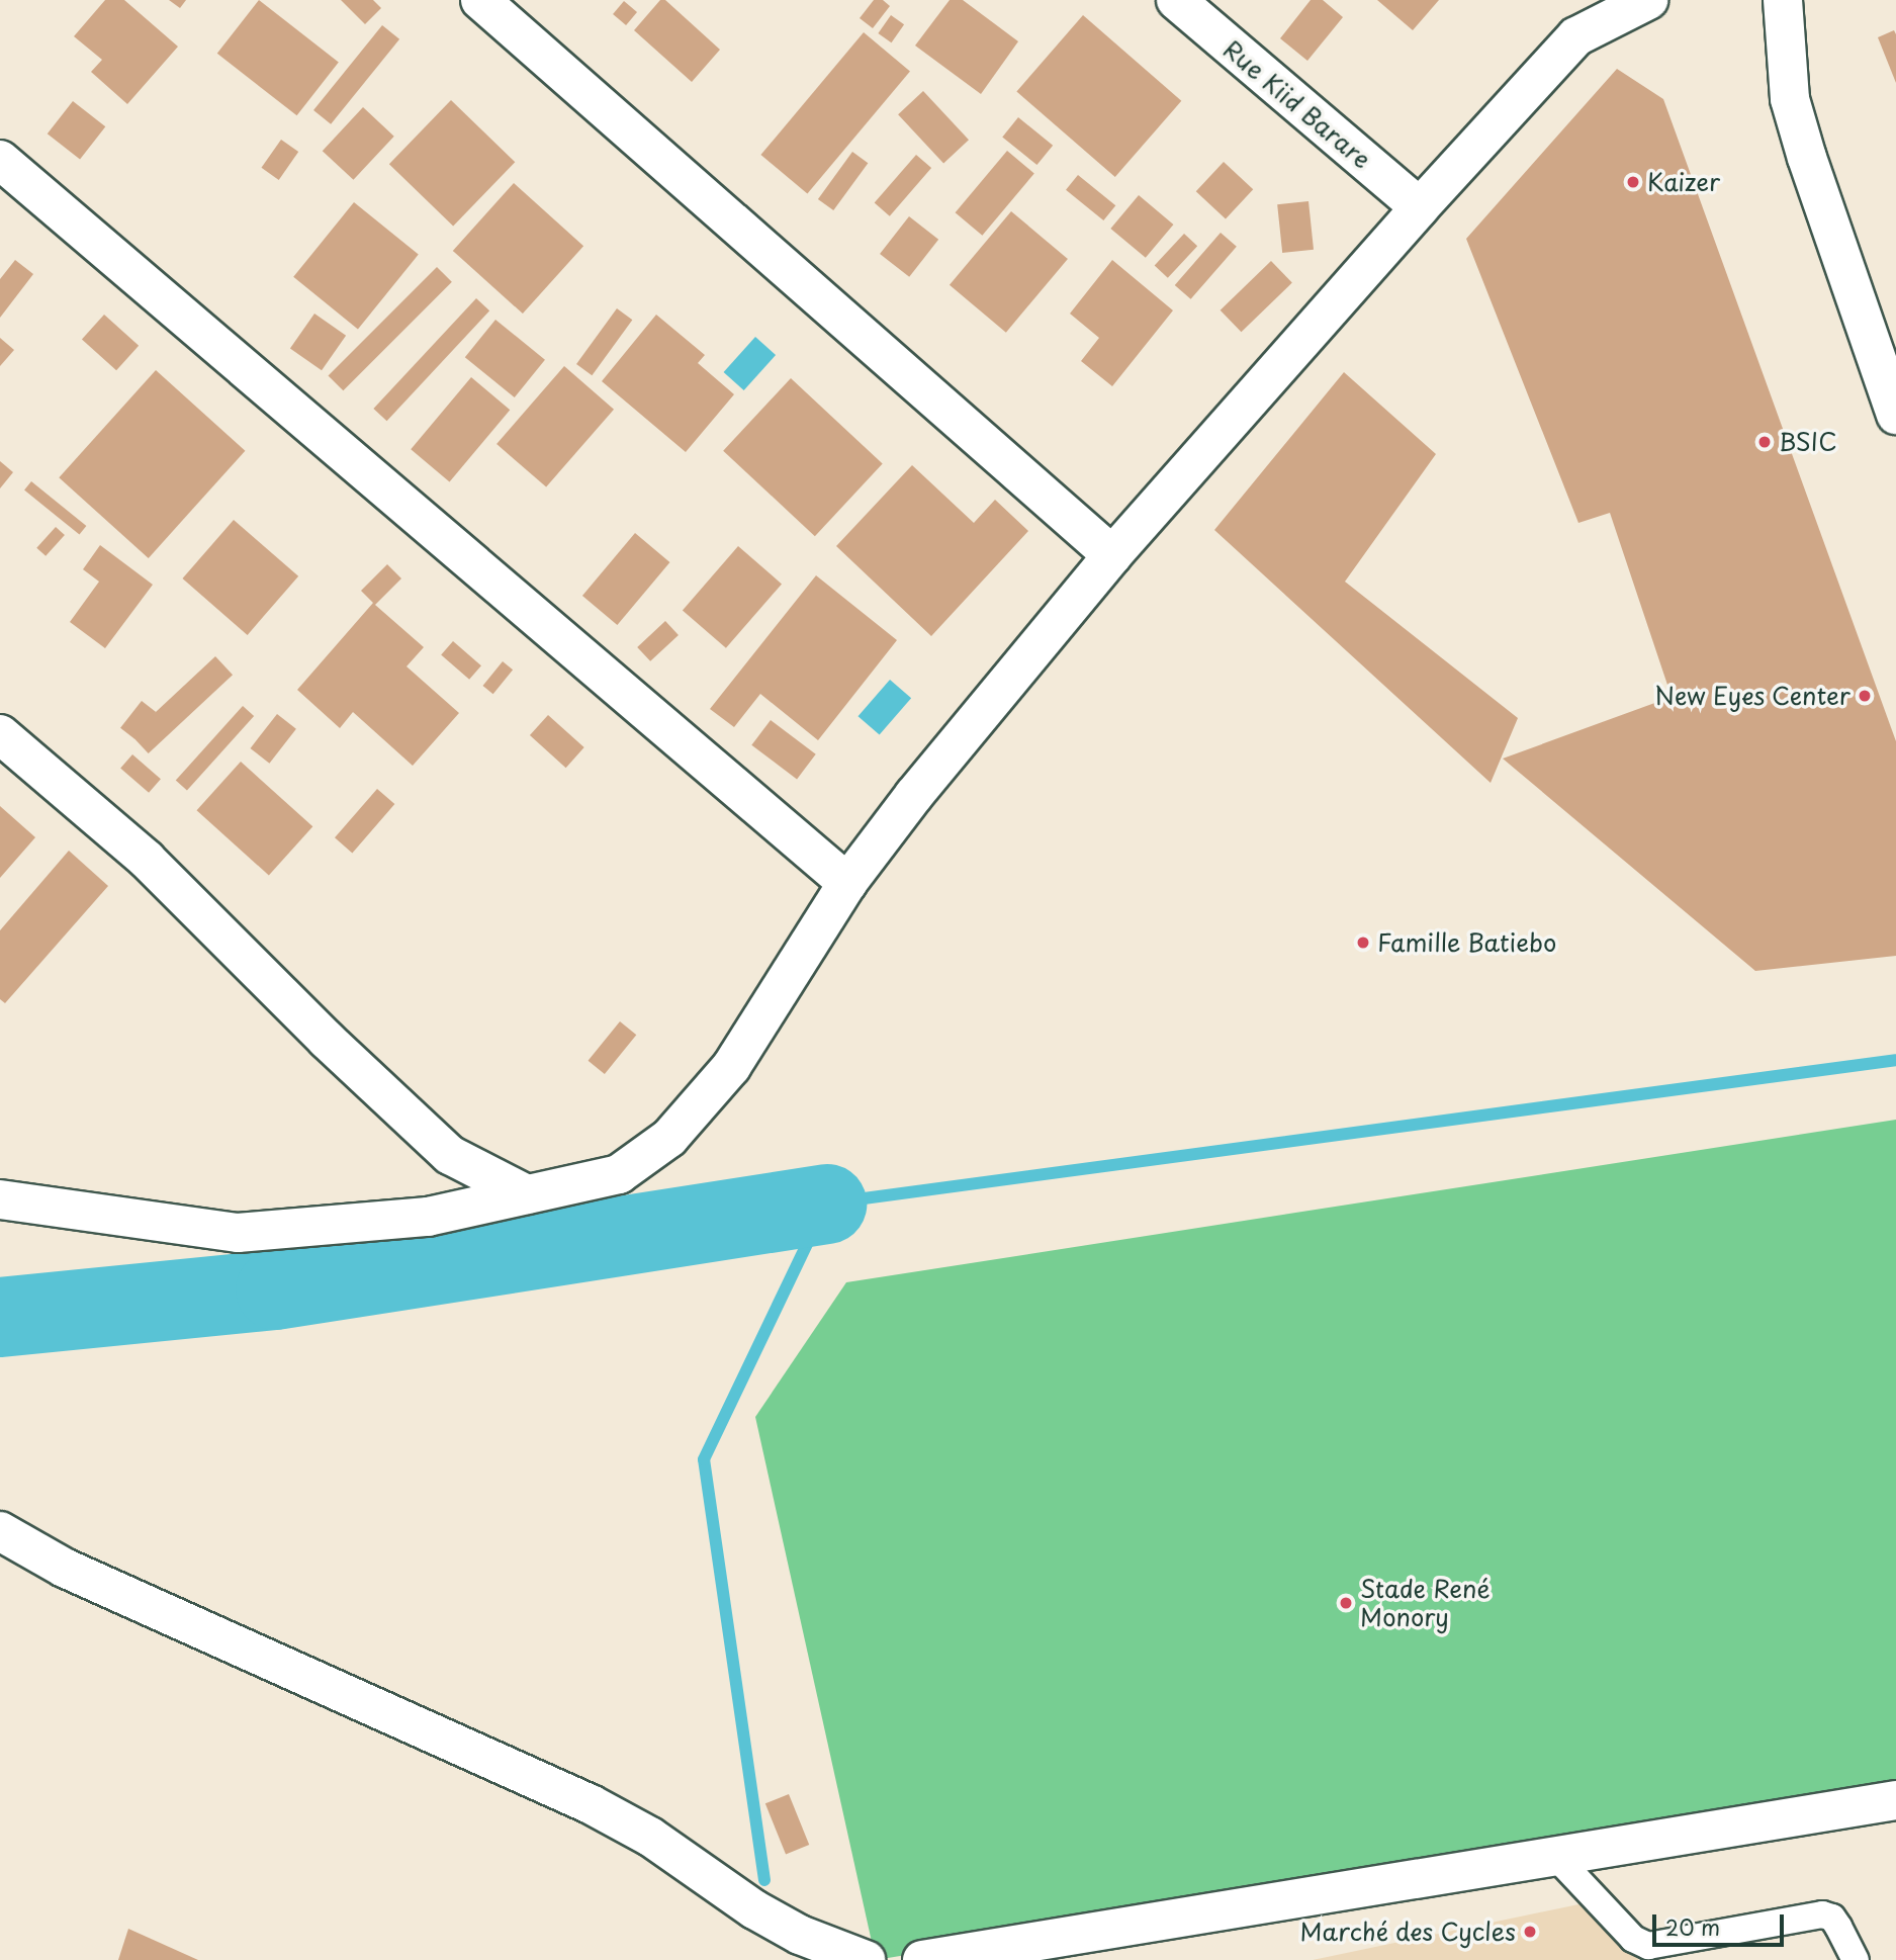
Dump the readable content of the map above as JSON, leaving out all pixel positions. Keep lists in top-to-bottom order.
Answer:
{
  "streets": {
    "street": ["Rue Kiid Barare"]
  },
  "places": [
    "Kaizer",
    "BSIC",
    "New Eyes Center",
    "Famille Batiebo",
    "Stade René Monory",
    "Marché des Cycles"
  ],
  "scale_bar": "20 m"
}
